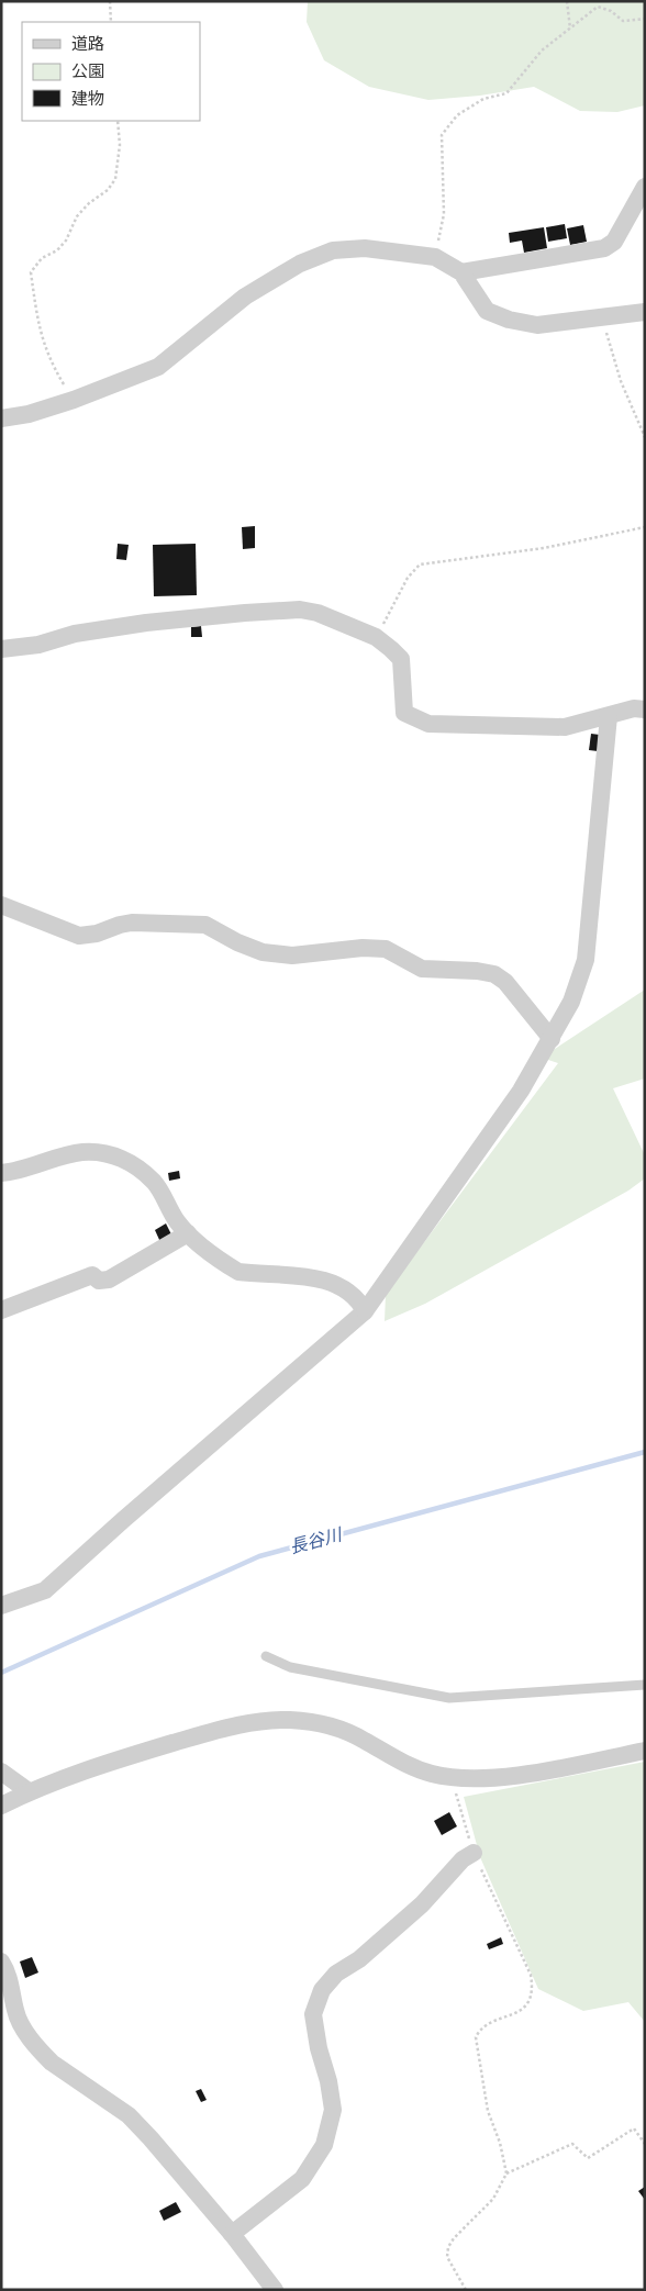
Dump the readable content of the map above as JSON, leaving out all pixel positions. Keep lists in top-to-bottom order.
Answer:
{
  "water": ["長谷川"],
  "legend": ["道路", "公園", "建物"]
}
